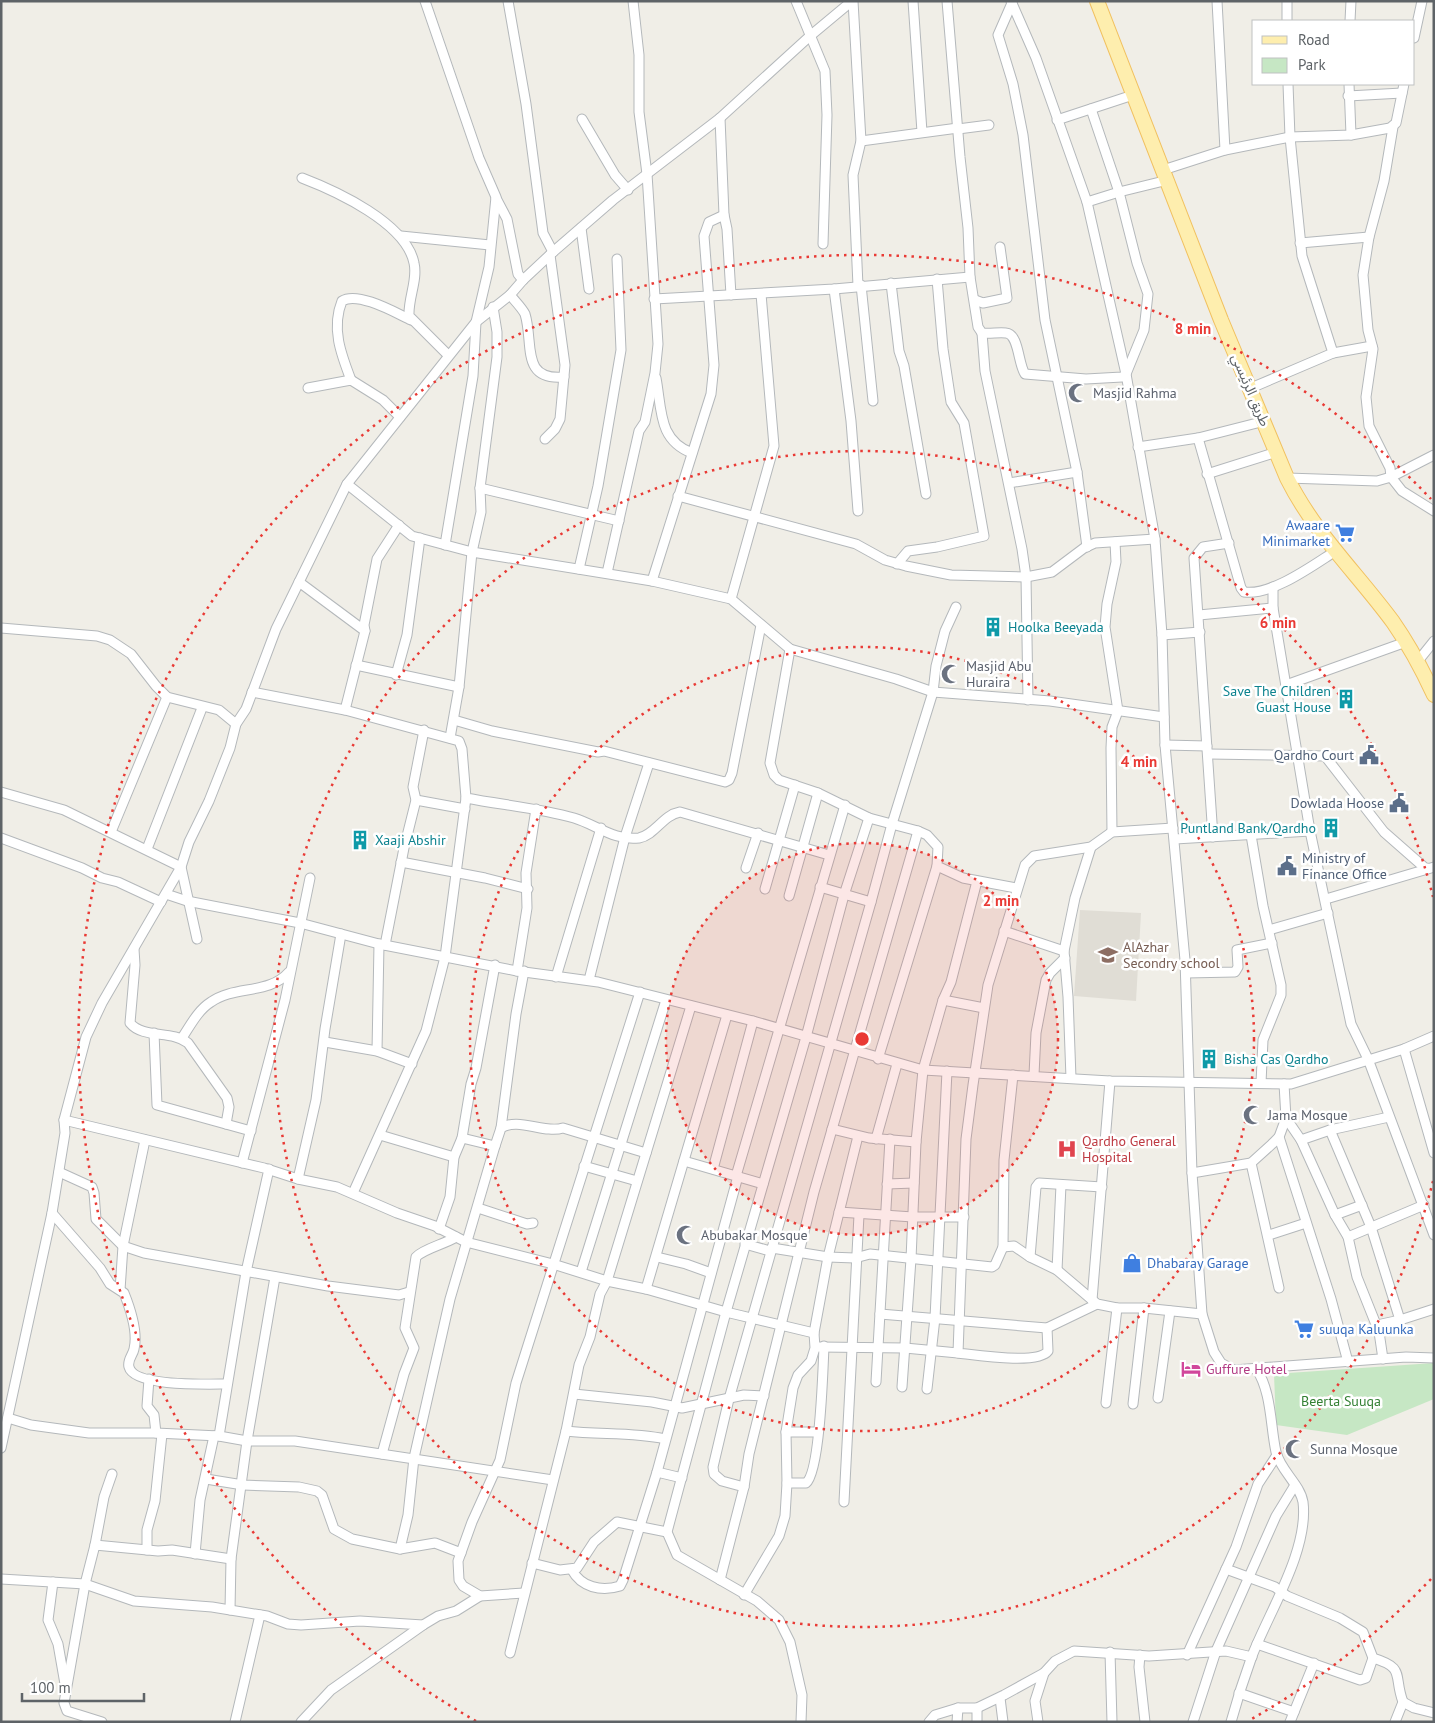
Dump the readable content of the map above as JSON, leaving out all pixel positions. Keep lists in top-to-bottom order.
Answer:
{
  "streets": {
    "main road": ["طريق الرئيسي"]
  },
  "parks": ["Beerta Suuqa"],
  "places": {
    "mosque": [
      "Masjid Rahma",
      "Masjid Abu Huraira",
      "Jama Mosque",
      "Abubakar Mosque",
      "Sunna Mosque"
    ],
    "supermarket": ["Awaare Minimarket", "suuqa Kaluunka"],
    "building": [
      "Hoolka Beeyada",
      "Save The Children Guast House",
      "Puntland Bank/Qardho",
      "Xaaji Abshir",
      "Bisha Cas Qardho"
    ],
    "public building": ["Qardho Court", "Dowlada Hoose", "Ministry of Finance Office"],
    "school or university": ["AlAzhar Secondry school"],
    "hospital": ["Qardho General Hospital"],
    "shop": ["Dhabaray Garage"],
    "hotel": ["Guffure Hotel"]
  },
  "legend": ["Road", "Park"],
  "scale_bar": "100 m",
  "rings": [
    "8 min",
    "6 min",
    "4 min",
    "2 min"
  ]
}
